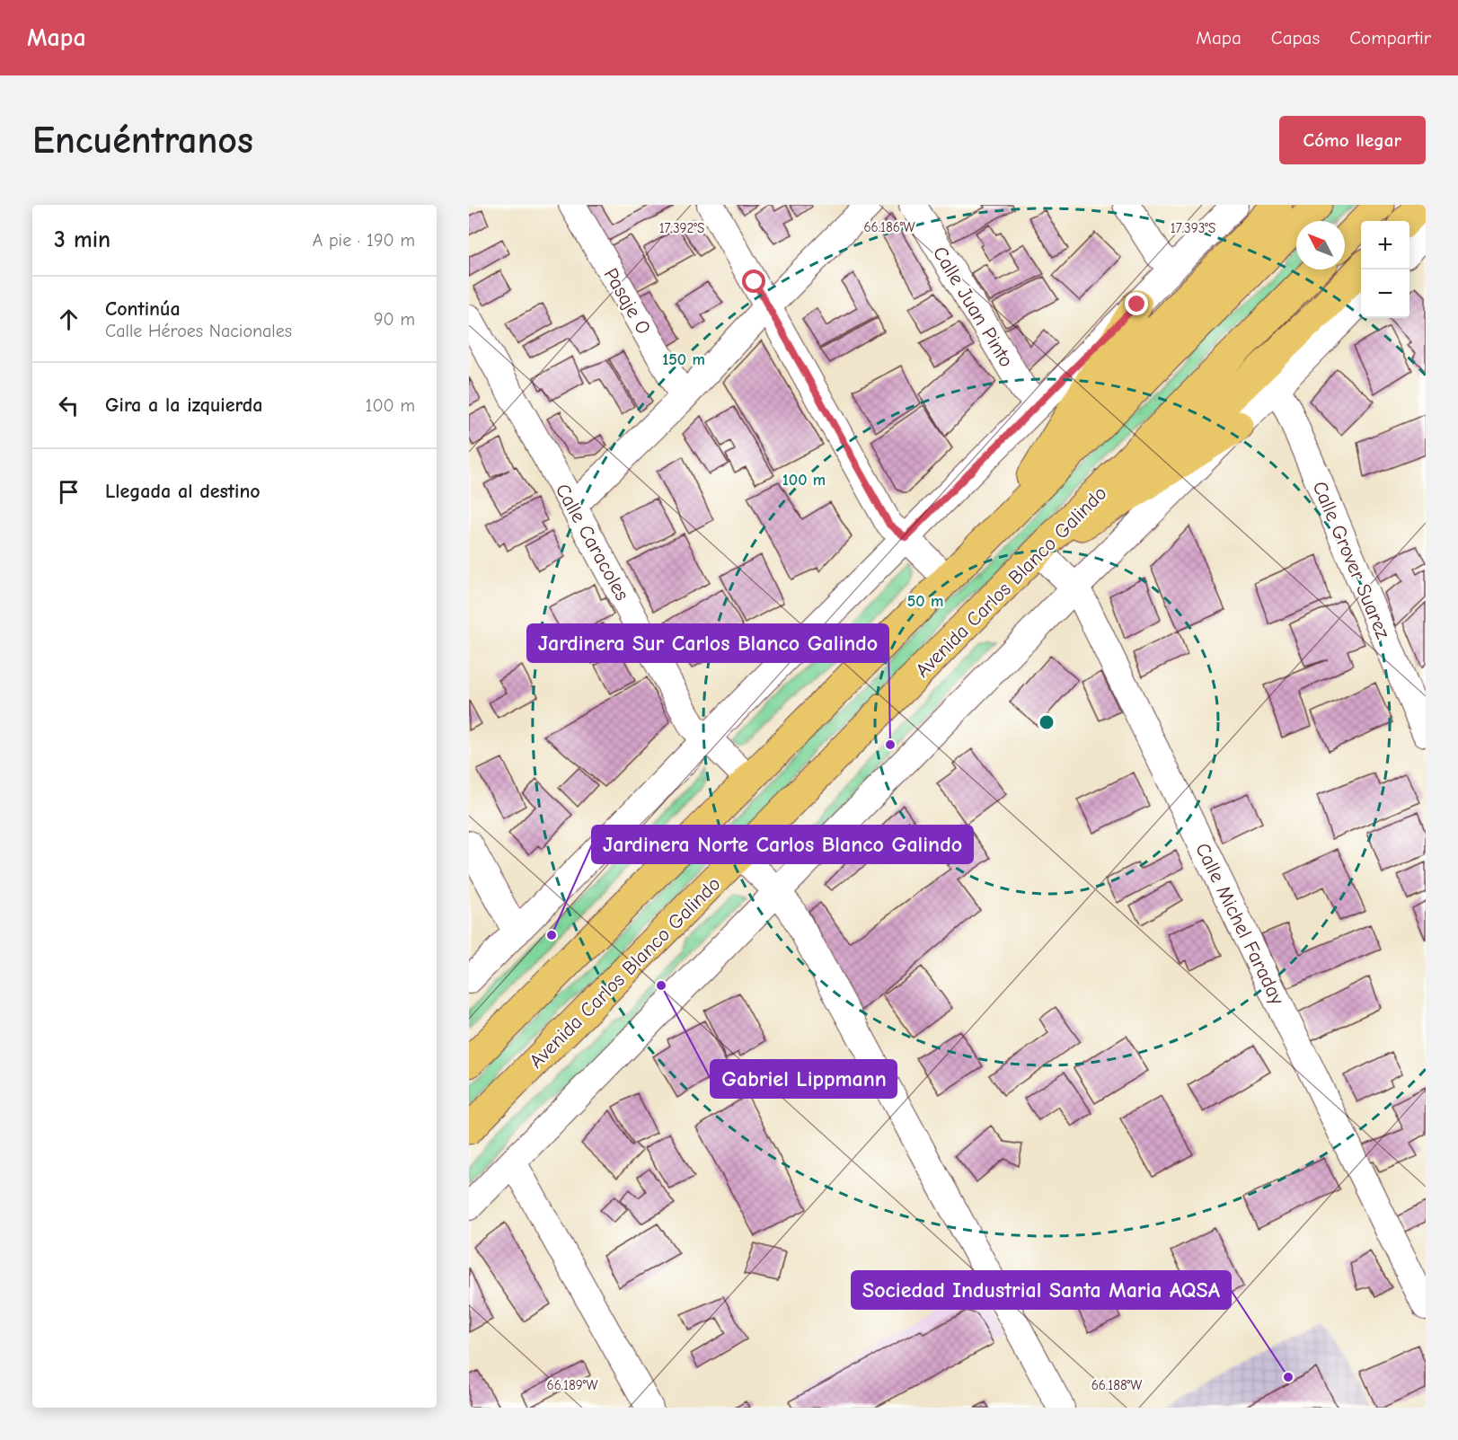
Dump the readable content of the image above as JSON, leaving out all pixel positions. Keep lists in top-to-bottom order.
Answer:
{
  "streets": {
    "highway": ["Avenida Carlos Blanco Galindo"],
    "street": [
      "Pasaje O",
      "Calle Juan Pinto",
      "Calle Caracoles",
      "Calle Grover Suarez",
      "Calle Michel Faraday"
    ]
  },
  "crossings": [
    ["Avenida Carlos Blanco Galindo", "Calle Michel Faraday"]
  ],
  "places": [
    "Jardinera Sur Carlos Blanco Galindo",
    "Jardinera Norte Carlos Blanco Galindo",
    "Gabriel Lippmann",
    "Sociedad Industrial Santa Maria AQSA"
  ],
  "north": "top left",
  "page": {
    "header": "Mapa",
    "nav": ["Mapa", "Capas", "Compartir"],
    "buttons": "Cómo llegar",
    "title": "Encuéntranos",
    "heading": ["3 min", "A pie · 190 m"],
    "map_buttons": ["+", "−"],
    "list": [
      ["Continúa", "Calle Héroes Nacionales", "90 m"],
      ["Gira a la izquierda", "100 m"],
      "Llegada al destino"
    ]
  },
  "coordinates": [
    "66.186°W",
    "17.392°S",
    "17.393°S",
    "66.189°W",
    "66.188°W"
  ],
  "rings": ["150 m", "100 m", "50 m"]
}
